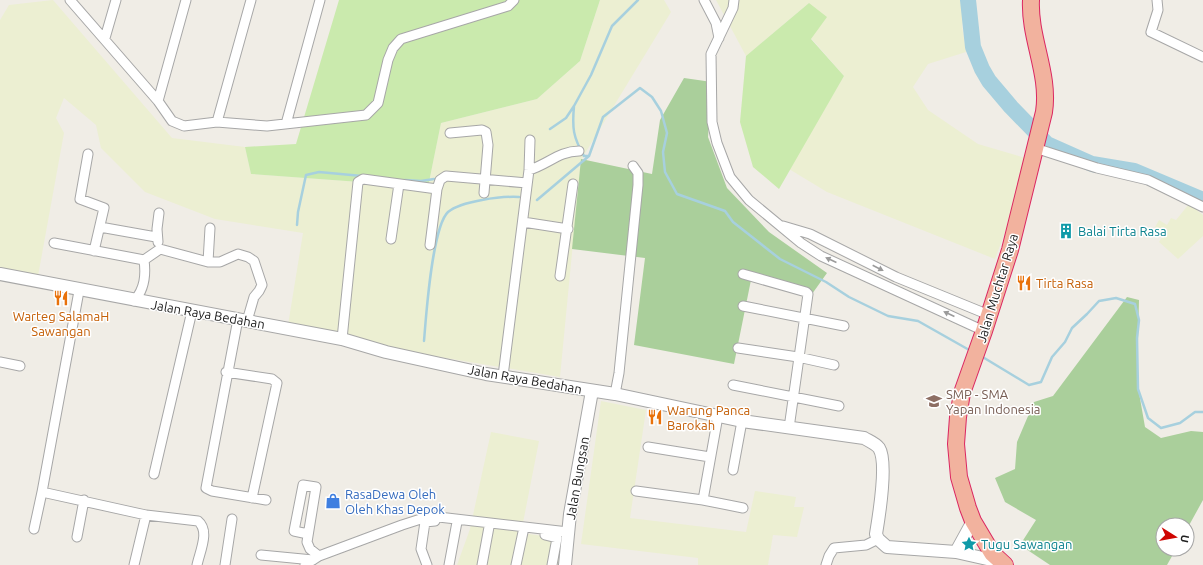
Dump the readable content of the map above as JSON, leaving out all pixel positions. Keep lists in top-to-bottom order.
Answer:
{
  "streets": {
    "highway": ["Jalan Muchtar Raya"],
    "street": ["Jalan Raya Bedahan", "Jalan Bungsan"]
  },
  "crossings": [
    ["Jalan Raya Bedahan", "Jalan Bungsan"]
  ],
  "places": {
    "building": ["Balai Tirta Rasa"],
    "restaurant": ["Tirta Rasa", "Warteg SalamaH Sawangan", "Warung Panca Barokah"],
    "school or university": ["SMP - SMA Yapan Indonesia"],
    "shop": ["RasaDewa Oleh Oleh Khas Depok"],
    "place": ["Tugu Sawangan"]
  },
  "north": "right"
}
